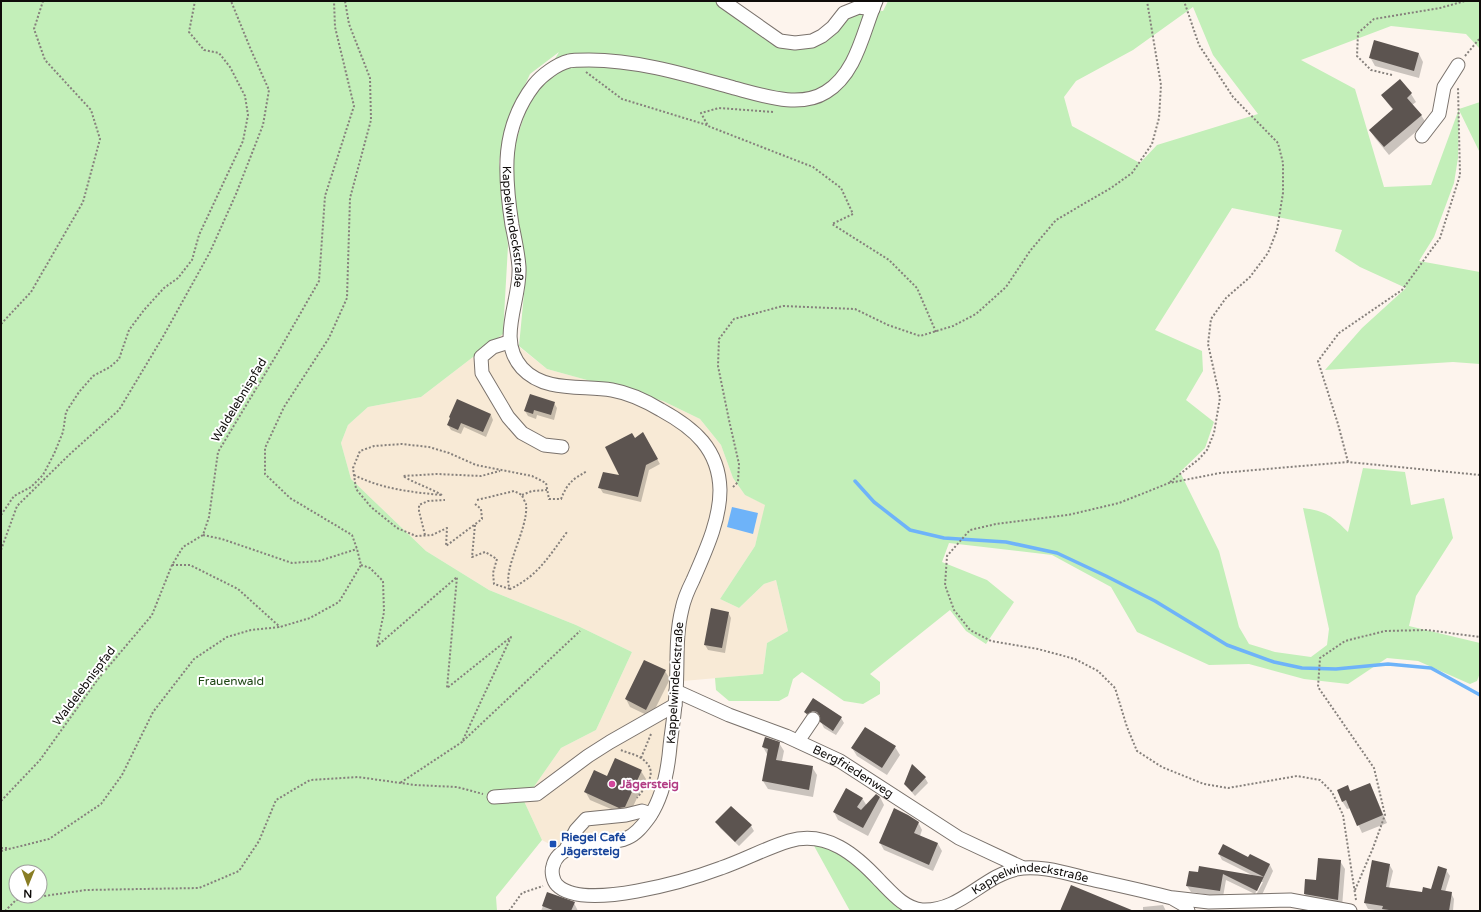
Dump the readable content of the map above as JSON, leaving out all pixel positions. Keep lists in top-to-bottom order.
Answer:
{
  "streets": {
    "street": ["Kappelwindeckstraße", "Bergfriedenweg"],
    "path": ["Waldelebnispfad"]
  },
  "crossings": [
    ["Kappelwindeckstraße", "Bergfriedenweg"]
  ],
  "parks": ["Frauenwald"],
  "places": {
    "other": ["Jägersteig"],
    "transit": ["Riegel Café Jägersteig"]
  },
  "north": "bottom"
}
